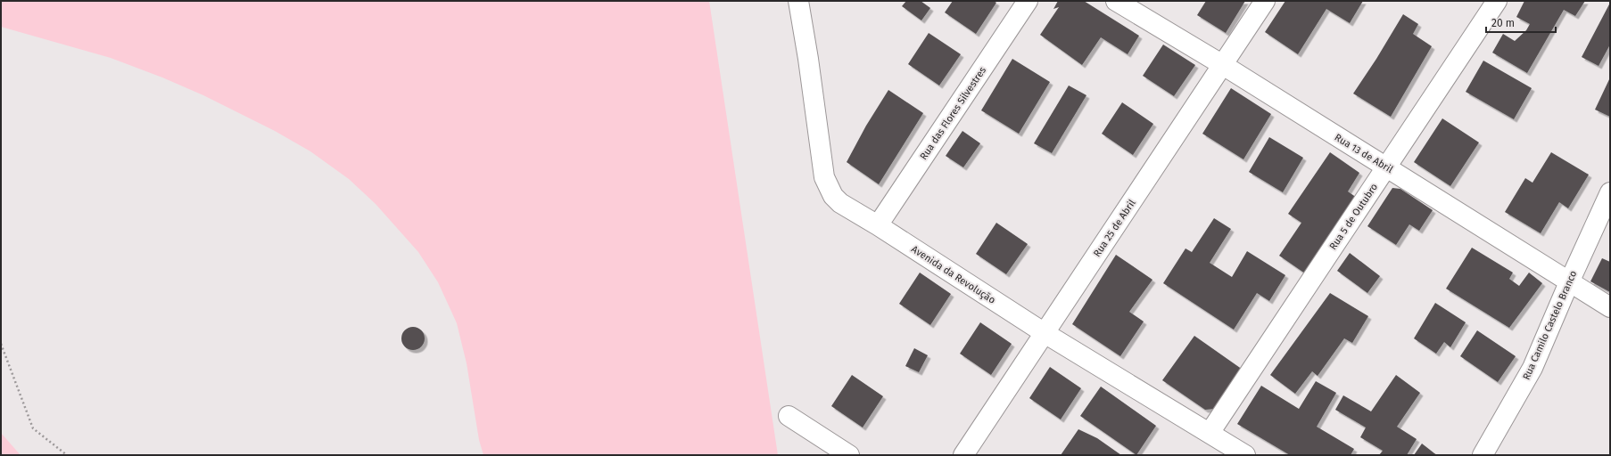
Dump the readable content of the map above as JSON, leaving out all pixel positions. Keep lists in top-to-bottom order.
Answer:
{
  "streets": {
    "street": [
      "Rua das Flores Silvestres",
      "Rua 13 de Abril",
      "Rua 5 de Outubro",
      "Rua 25 de Abril",
      "Avenida da Revolução",
      "Rua Camilo Castelo Branco"
    ]
  },
  "crossings": [
    ["Rua das Flores Silvestres", "Avenida da Revolução"],
    ["Rua 13 de Abril", "Rua 5 de Outubro"],
    ["Rua 13 de Abril", "Rua 25 de Abril"],
    ["Rua 13 de Abril", "Rua Camilo Castelo Branco"],
    ["Rua 5 de Outubro", "Avenida da Revolução"],
    ["Rua 25 de Abril", "Avenida da Revolução"]
  ],
  "scale_bar": "20 m"
}
